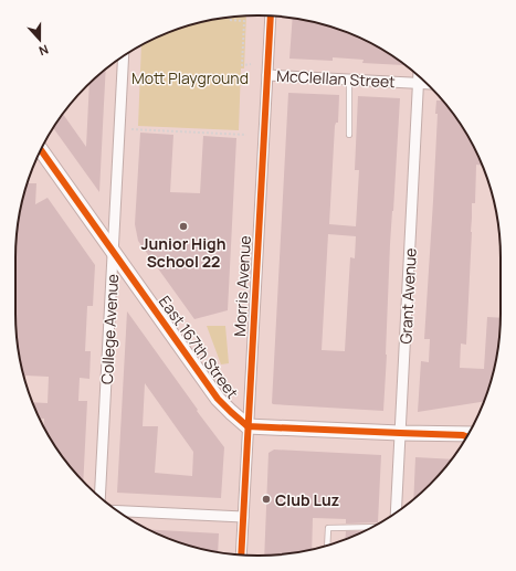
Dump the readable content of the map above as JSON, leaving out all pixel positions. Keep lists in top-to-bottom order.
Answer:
{
  "streets": {
    "street": [
      "McClellan Street",
      "Morris Avenue",
      "Grant Avenue",
      "College Avenue",
      "East 167th Street"
    ]
  },
  "crossings": [
    ["McClellan Street", "Morris Avenue"],
    ["McClellan Street", "Grant Avenue"],
    ["Morris Avenue", "East 167th Street"],
    ["College Avenue", "East 167th Street"]
  ],
  "parks": ["Mott Playground"],
  "places": ["Junior High School 22", "Club Luz"],
  "north": "bottom"
}
